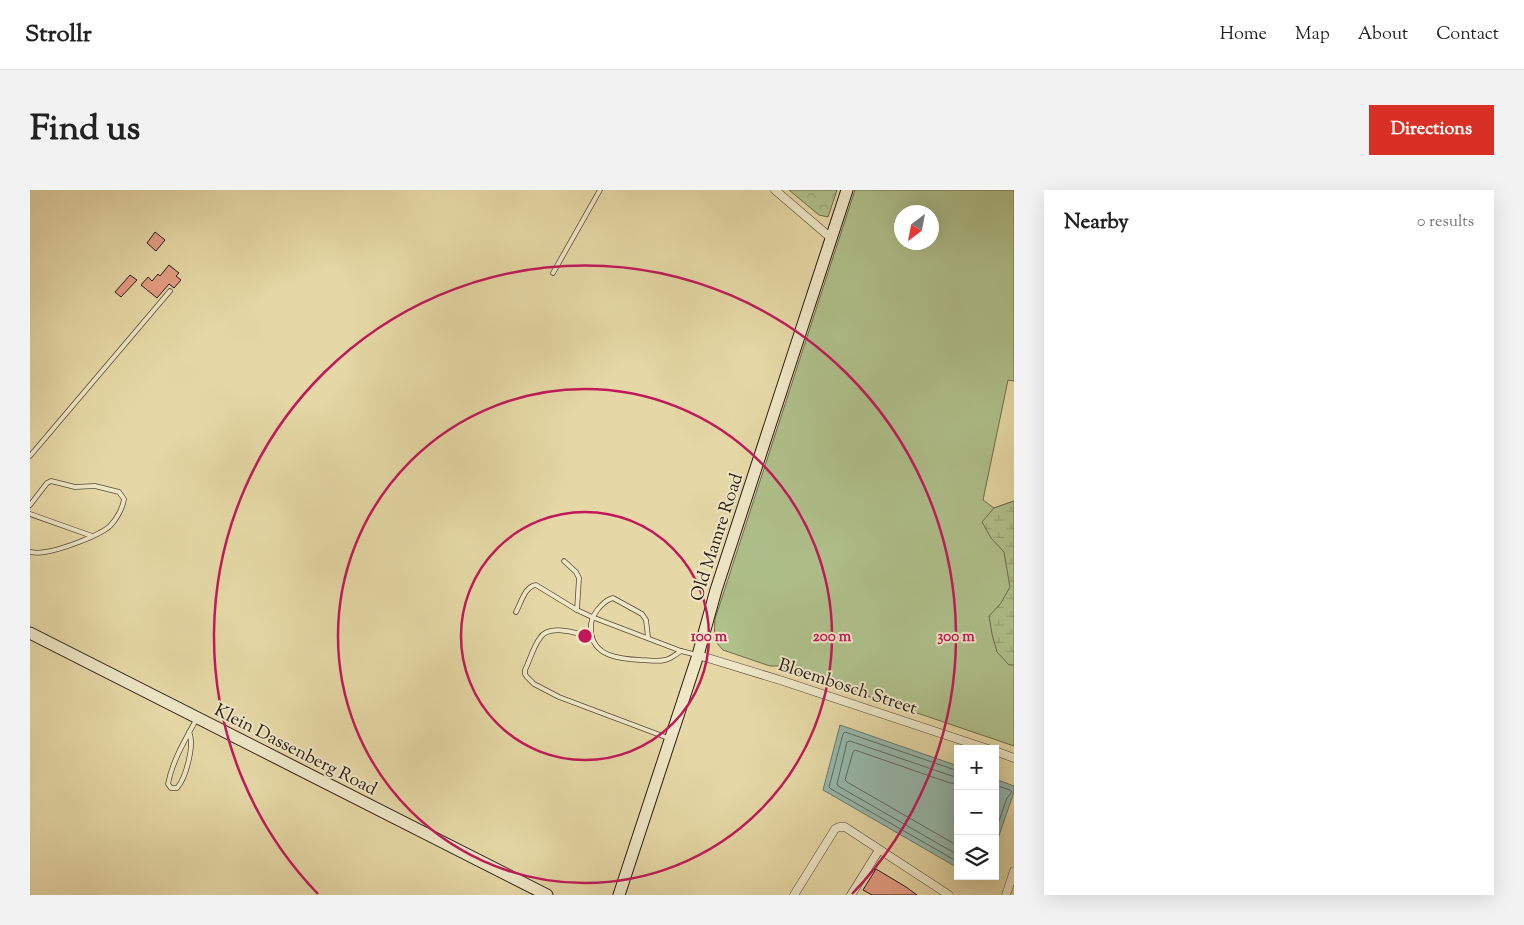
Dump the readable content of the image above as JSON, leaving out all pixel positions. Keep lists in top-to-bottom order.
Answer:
{
  "streets": {
    "main road": ["Old Mamre Road", "Klein Dassenberg Road"],
    "street": ["Bloembosch Street"]
  },
  "crossings": [
    ["Old Mamre Road", "Bloembosch Street"]
  ],
  "north": "bottom left",
  "page": {
    "header": "Strollr",
    "nav": [
      "Home",
      "Map",
      "About",
      "Contact"
    ],
    "title": "Find us",
    "buttons": "Directions",
    "heading": ["Nearby", "0 results"],
    "map_buttons": ["+", "−"]
  },
  "rings": ["100 m", "200 m", "300 m"]
}
